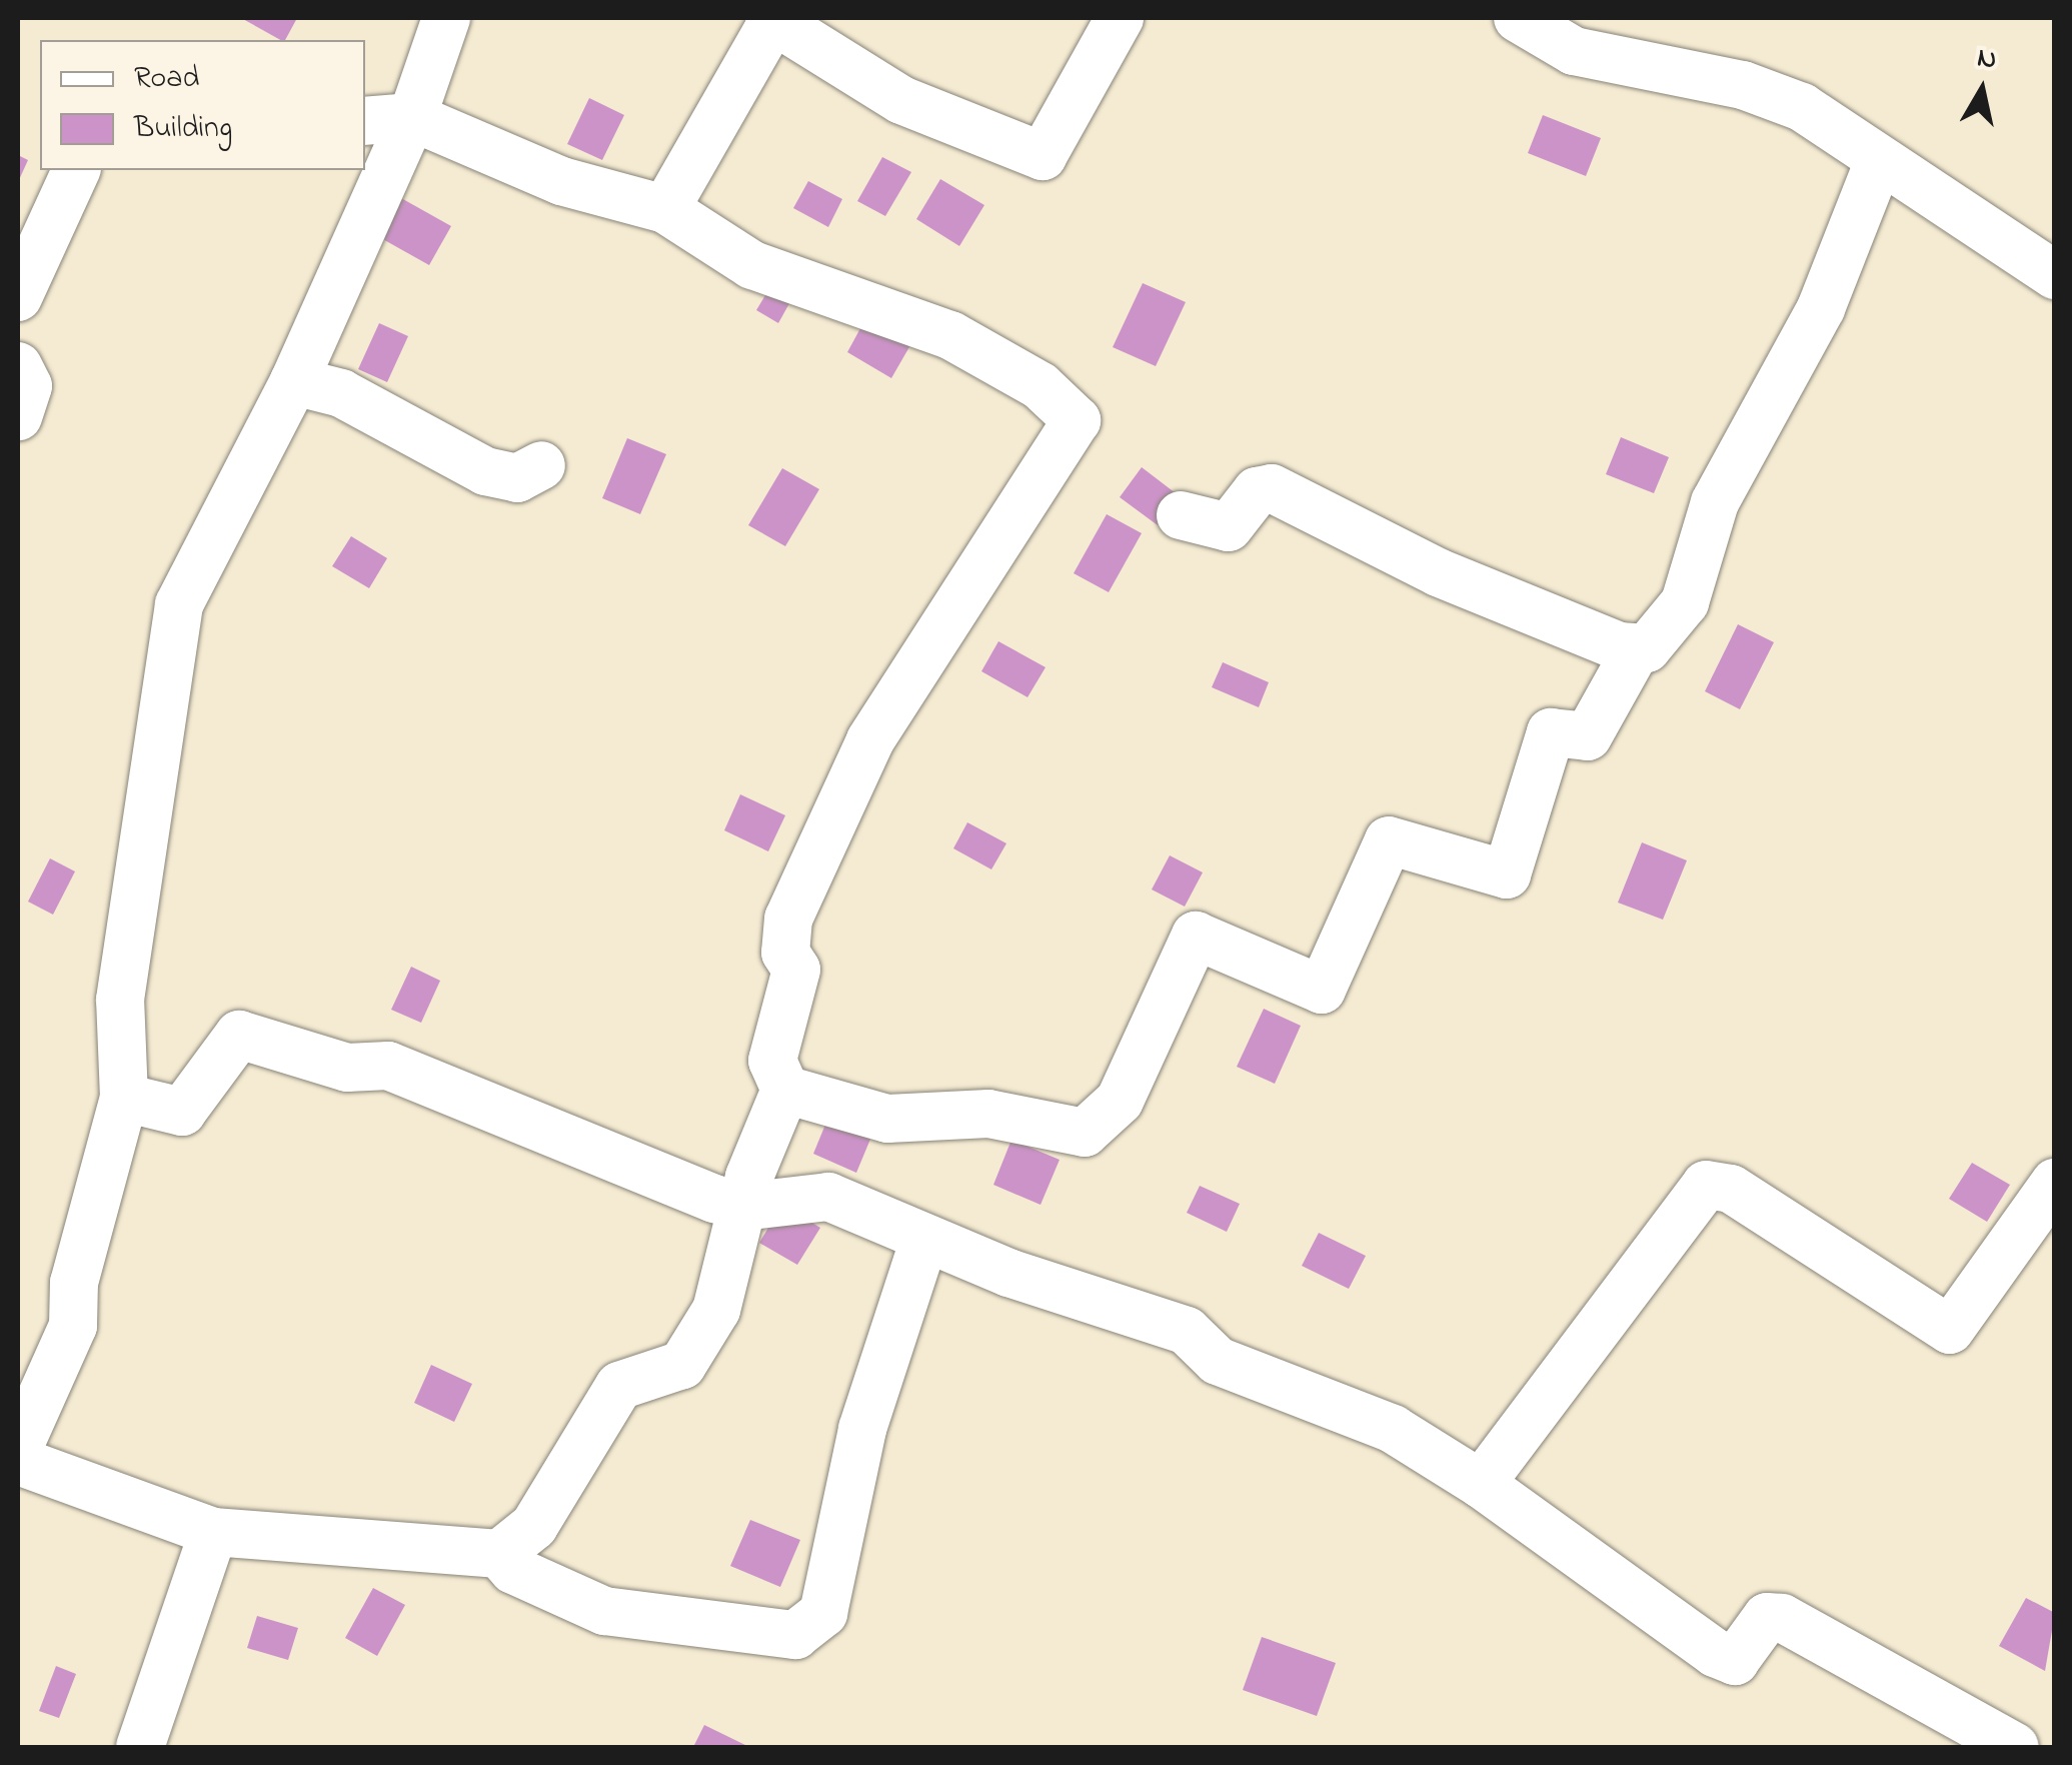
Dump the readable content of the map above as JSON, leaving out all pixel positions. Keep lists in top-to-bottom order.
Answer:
{
  "legend": ["Road", "Building"],
  "north": "top"
}
